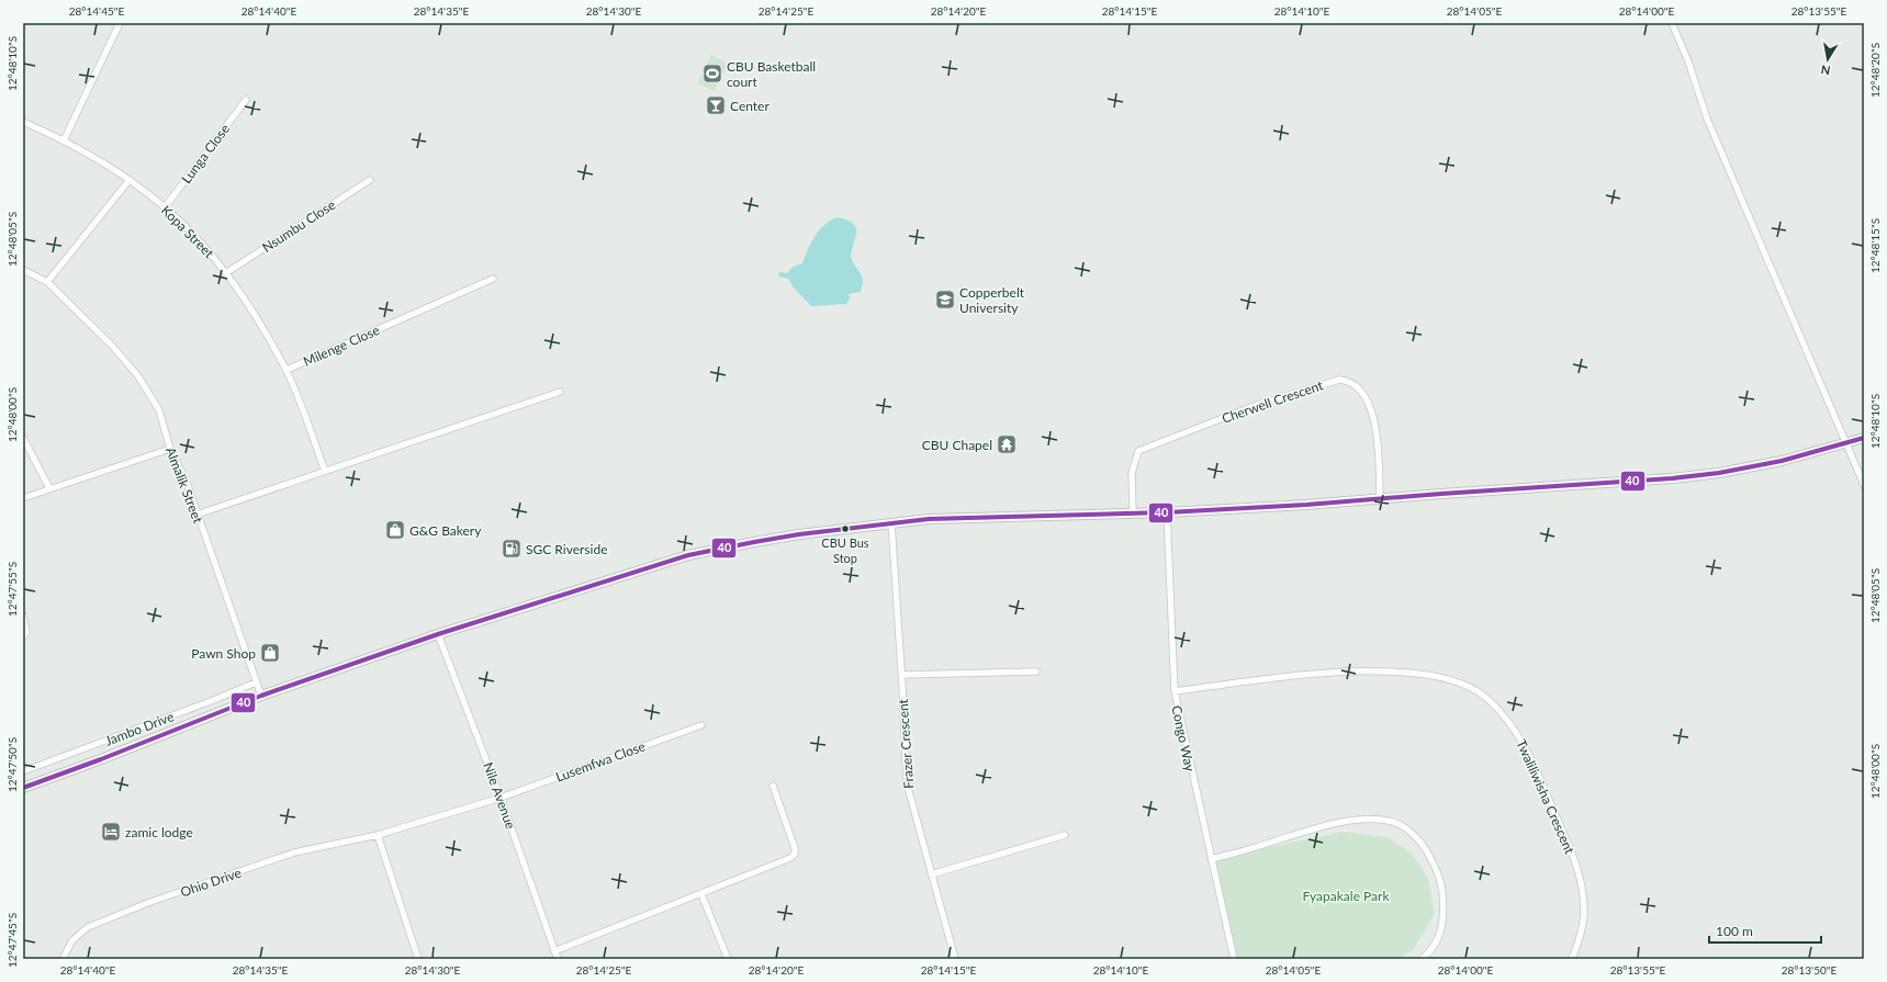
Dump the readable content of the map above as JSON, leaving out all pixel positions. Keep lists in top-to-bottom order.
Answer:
{
  "streets": {
    "main road": ["Jambo Drive"],
    "street": [
      "Lunga Close",
      "Nsumbu Close",
      "Kopa Street",
      "Milenge Close",
      "Cherwell Crescent",
      "Almalik Street",
      "Congo Way",
      "Frazer Crescent",
      "Lusemfwa Close",
      "Nile Avenue",
      "Twaliliwisha Crescent",
      "Ohio Drive"
    ]
  },
  "crossings": [
    ["Lunga Close", "Kopa Street"],
    ["Nsumbu Close", "Kopa Street"],
    ["Kopa Street", "Milenge Close"],
    ["Cherwell Crescent", "Jambo Drive"],
    ["Almalik Street", "Jambo Drive"],
    ["Jambo Drive", "Congo Way"],
    ["Jambo Drive", "Frazer Crescent"],
    ["Jambo Drive", "Nile Avenue"],
    ["Congo Way", "Twaliliwisha Crescent"],
    ["Lusemfwa Close", "Nile Avenue"],
    ["Lusemfwa Close", "Ohio Drive"]
  ],
  "parks": ["Fyapakale Park"],
  "places": {
    "sports": ["CBU Basketball court"],
    "bar": ["Center"],
    "school or university": ["Copperbelt University"],
    "temple": ["CBU Chapel"],
    "other": ["CBU Bus Stop"],
    "shop": ["G&G Bakery", "Pawn Shop"],
    "fuel station": ["SGC Riverside"],
    "hotel": ["zamic lodge"]
  },
  "lines": ["transit line 40"],
  "scale_bar": "100 m",
  "north": "bottom",
  "coordinates": [
    "28°14'45\"E",
    "28°14'40\"E",
    "28°14'35\"E",
    "28°14'30\"E",
    "28°14'25\"E",
    "28°14'20\"E",
    "28°14'15\"E",
    "28°14'10\"E",
    "28°14'05\"E",
    "28°14'00\"E",
    "28°13'55\"E",
    "12°48'10\"S",
    "12°48'20\"S",
    "12°48'05\"S",
    "12°48'15\"S",
    "12°48'00\"S",
    "12°47'55\"S",
    "12°47'50\"S",
    "12°47'45\"S",
    "28°13'50\"E"
  ]
}
